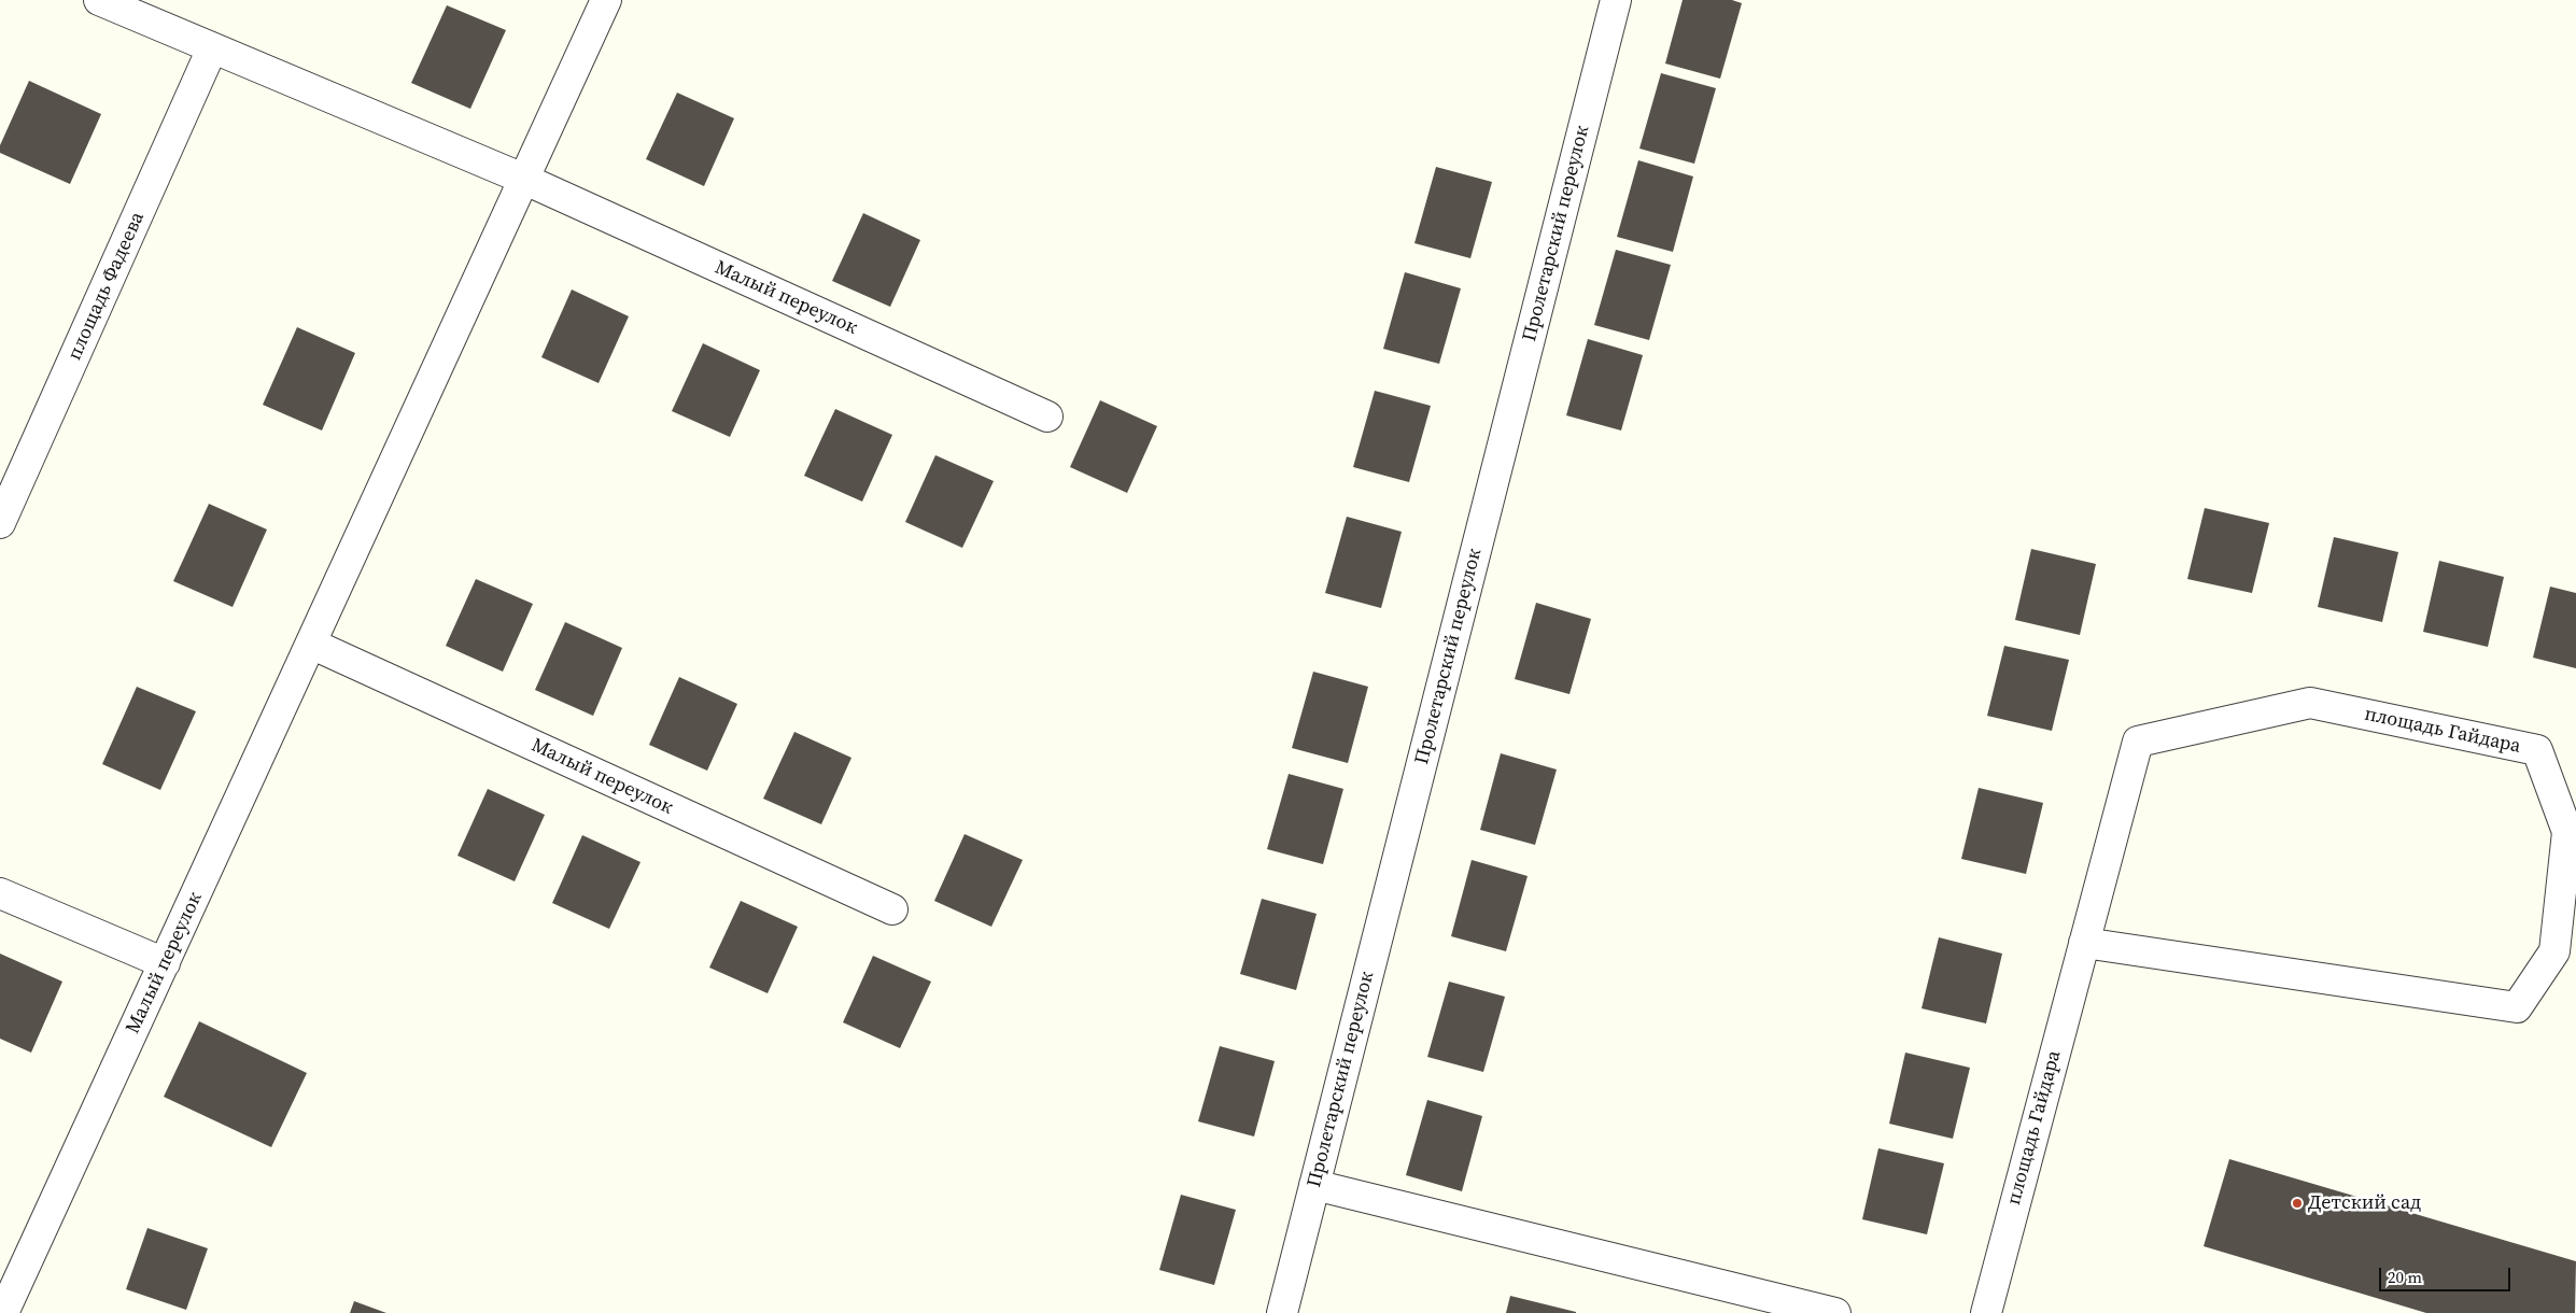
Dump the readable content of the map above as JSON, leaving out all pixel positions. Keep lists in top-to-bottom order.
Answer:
{
  "streets": {
    "street": [
      "Пролетарский переулок",
      "площадь Фадеева",
      "Малый переулок",
      "площадь Гайдара"
    ]
  },
  "places": ["Детский сад"],
  "scale_bar": "20 m"
}
